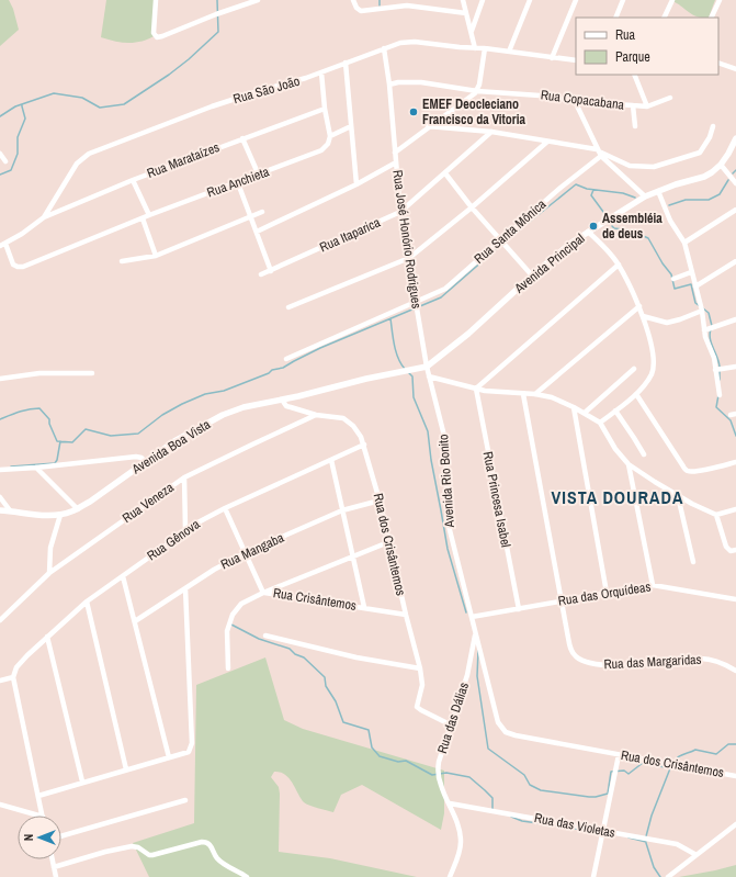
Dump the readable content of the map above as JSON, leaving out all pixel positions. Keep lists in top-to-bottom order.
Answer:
{
  "streets": {
    "street": [
      "Rua São João",
      "Rua Copacabana",
      "Rua Marataízes",
      "Rua Anchieta",
      "Rua Santa Mônica",
      "Rua Itaparica",
      "Rua José Honório Rodrigues",
      "Avenida Principal",
      "Avenida Boa Vista",
      "Avenida Rio Bonito",
      "Rua Princesa Isabel",
      "Rua Veneza",
      "Rua Gênova",
      "Rua dos Crisântemos",
      "Rua Mangaba",
      "Rua das Orquídeas",
      "Rua Crisântemos",
      "Rua das Margaridas",
      "Rua das Dálias",
      "Rua das Violetas"
    ]
  },
  "crossings": [
    ["Rua São João", "Rua Marataízes"],
    ["Rua São João", "Rua Anchieta"],
    ["Rua São João", "Rua José Honório Rodrigues"],
    ["Rua Copacabana", "Rua José Honório Rodrigues"],
    ["Rua Santa Mônica", "Rua José Honório Rodrigues"],
    ["Rua Itaparica", "Rua José Honório Rodrigues"],
    ["Rua José Honório Rodrigues", "Avenida Principal"],
    ["Rua José Honório Rodrigues", "Avenida Boa Vista"],
    ["Rua José Honório Rodrigues", "Avenida Rio Bonito"],
    ["Avenida Principal", "Avenida Boa Vista"],
    ["Avenida Principal", "Avenida Rio Bonito"],
    ["Avenida Boa Vista", "Avenida Rio Bonito"],
    ["Avenida Boa Vista", "Rua dos Crisântemos"],
    ["Avenida Rio Bonito", "Rua dos Crisântemos"],
    ["Avenida Rio Bonito", "Rua das Orquídeas"],
    ["Avenida Rio Bonito", "Rua das Dálias"],
    ["Rua Princesa Isabel", "Rua das Orquídeas"],
    ["Rua Veneza", "Rua dos Crisântemos"],
    ["Rua Gênova", "Rua dos Crisântemos"],
    ["Rua Gênova", "Rua Crisântemos"],
    ["Rua dos Crisântemos", "Rua Mangaba"],
    ["Rua dos Crisântemos", "Rua Crisântemos"],
    ["Rua dos Crisântemos", "Rua das Dálias"],
    ["Rua Mangaba", "Rua Crisântemos"],
    ["Rua das Orquídeas", "Rua das Margaridas"],
    ["Rua das Dálias", "Rua das Violetas"]
  ],
  "districts": ["VISTA DOURADA"],
  "places": ["EMEF Deocleciano Francisco da Vitoria", "Assembléia de deus"],
  "legend": ["Rua", "Parque"],
  "north": "left"
}
